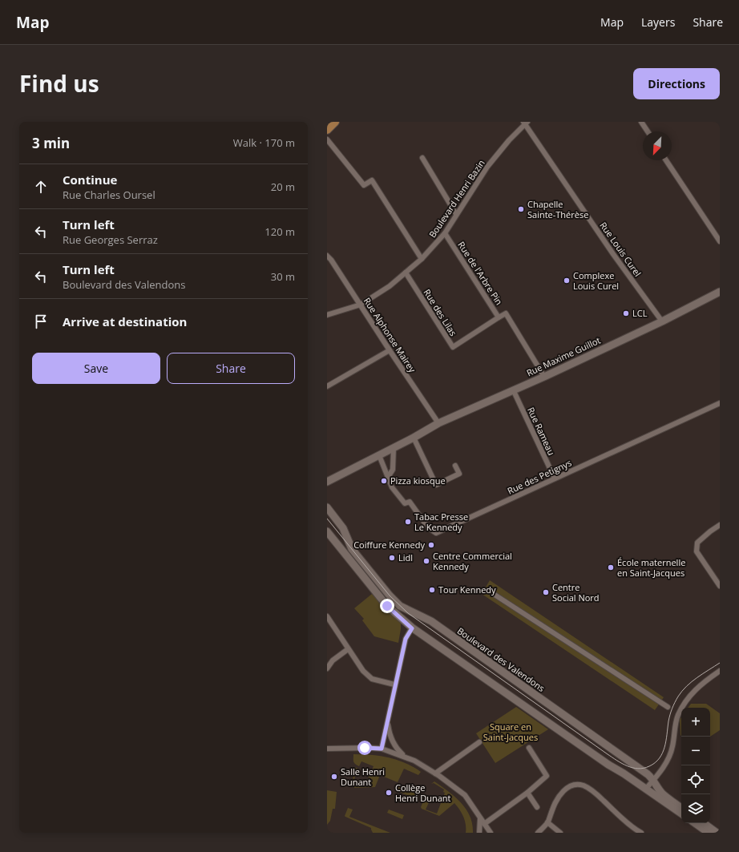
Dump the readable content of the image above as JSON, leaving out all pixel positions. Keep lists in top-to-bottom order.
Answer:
{
  "streets": {
    "street": [
      "Boulevard Henri Bazin",
      "Rue Louis Curel",
      "Rue de l'Arbre Pin",
      "Rue des Lilas",
      "Rue Alphonse Mairey",
      "Rue Maxime Guillot",
      "Rue Rameau",
      "Rue des Petignys",
      "Boulevard des Valendons"
    ]
  },
  "crossings": [
    ["Boulevard Henri Bazin", "Rue Louis Curel"],
    ["Boulevard Henri Bazin", "Rue de l'Arbre Pin"],
    ["Boulevard Henri Bazin", "Rue des Lilas"],
    ["Boulevard Henri Bazin", "Rue Alphonse Mairey"],
    ["Rue Louis Curel", "Rue Maxime Guillot"],
    ["Rue de l'Arbre Pin", "Rue des Lilas"],
    ["Rue de l'Arbre Pin", "Rue Maxime Guillot"],
    ["Rue Alphonse Mairey", "Rue Maxime Guillot"],
    ["Rue Maxime Guillot", "Rue Rameau"],
    ["Rue Maxime Guillot", "Rue des Petignys"],
    ["Rue Rameau", "Rue des Petignys"]
  ],
  "parks": ["Square en Saint-Jacques"],
  "places": [
    "Chapelle Sainte-Thérèse",
    "Complexe Louis Curel",
    "LCL",
    "Pizza kiosque",
    "Tabac Presse Le Kennedy",
    "Coiffure Kennedy",
    "Lidl",
    "Centre Commercial Kennedy",
    "École maternelle en Saint-Jacques",
    "Tour Kennedy",
    "Centre Social Nord",
    "Salle Henri Dunant",
    "Collège Henri Dunant"
  ],
  "north": "bottom left",
  "page": {
    "header": "Map",
    "nav": ["Map", "Layers", "Share"],
    "title": "Find us",
    "buttons": [
      "Directions",
      ["Save", "Share"]
    ],
    "heading": ["3 min", "Walk · 170 m"],
    "list": [
      ["Continue", "Rue Charles Oursel", "20 m"],
      ["Turn left", "Rue Georges Serraz", "120 m"],
      ["Turn left", "Boulevard des Valendons", "30 m"],
      "Arrive at destination"
    ],
    "map_buttons": ["+", "−"]
  }
}
